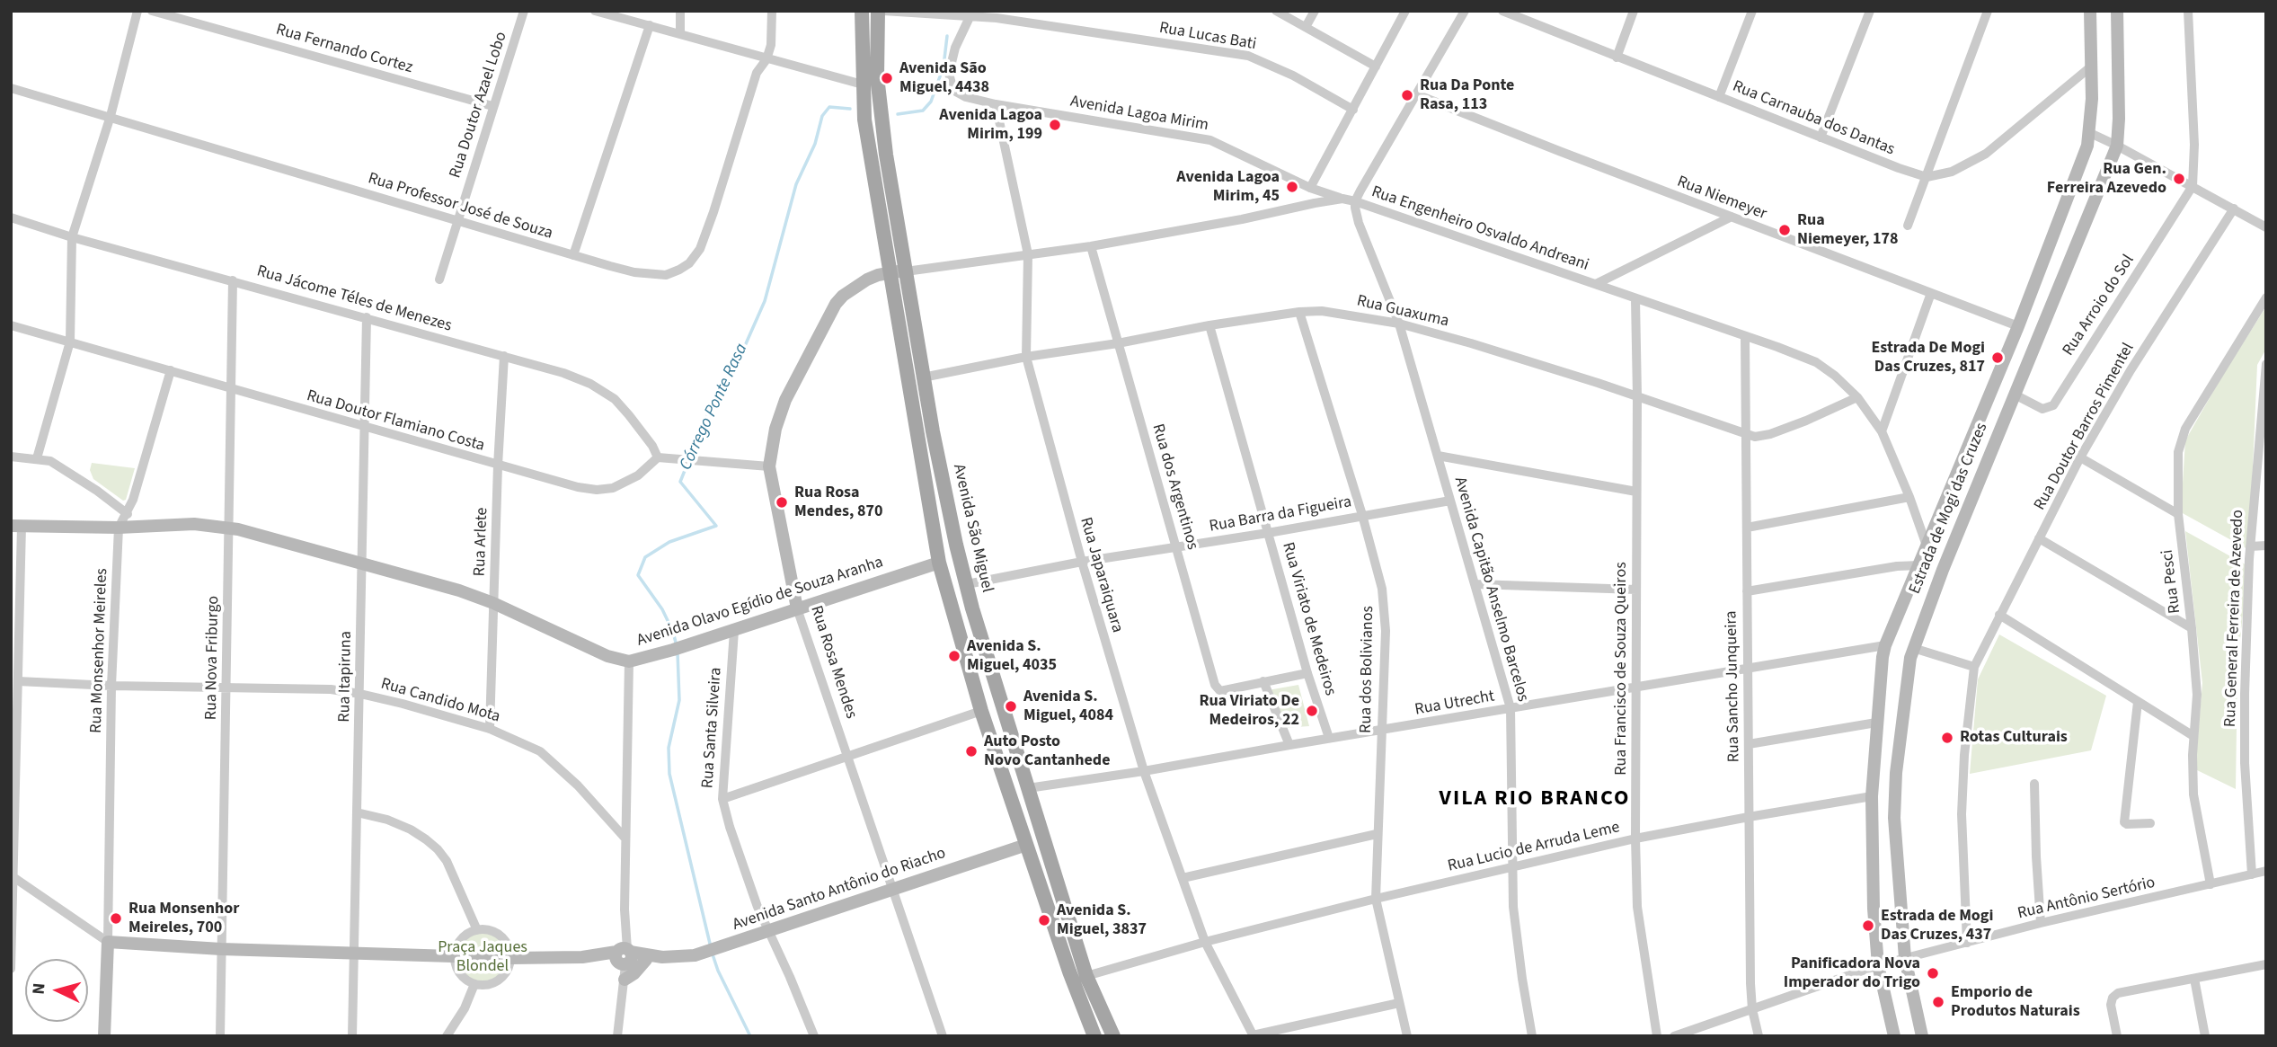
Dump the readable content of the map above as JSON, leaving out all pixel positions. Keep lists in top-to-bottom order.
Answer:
{
  "streets": {
    "main road": [
      "Estrada de Mogi das Cruzes",
      "Avenida São Miguel",
      "Avenida Olavo Egídio de Souza Aranha",
      "Rua Rosa Mendes",
      "Avenida Santo Antônio do Riacho"
    ],
    "street": [
      "Rua Lucas Bati",
      "Rua Fernando Cortez",
      "Rua Doutor Azael Lobo",
      "Avenida Lagoa Mirim",
      "Rua Carnauba dos Dantas",
      "Rua Niemeyer",
      "Rua Professor José de Souza",
      "Rua Engenheiro Osvaldo Andreani",
      "Rua Jácome Téles de Menezes",
      "Rua Arroio do Sol",
      "Rua Guaxuma",
      "Rua Doutor Flamiano Costa",
      "Rua Doutor Barros Pimentel",
      "Rua dos Argentinos",
      "Rua Barra da Figueira",
      "Rua Arlete",
      "Rua Japaraiquara",
      "Rua Pesci",
      "Avenida Capitão Anselmo Barcelos",
      "Rua General Ferreira de Azevedo",
      "Rua Viriato de Medeiros",
      "Rua Monsenhor Meireles",
      "Rua Nova Friburgo",
      "Rua Francisco de Souza Queiros",
      "Rua dos Bolivianos",
      "Rua Itapiruna",
      "Rua Sancho Junqueira",
      "Rua Candido Mota",
      "Rua Utrecht",
      "Rua Santa Silveira",
      "Rua Lucio de Arruda Leme",
      "Rua Antônio Sertório"
    ]
  },
  "crossings": [
    ["Rua Lucas Bati", "Avenida Lagoa Mirim"],
    ["Rua Fernando Cortez", "Rua Doutor Azael Lobo"],
    ["Rua Doutor Azael Lobo", "Rua Professor José de Souza"],
    ["Avenida Lagoa Mirim", "Rua Engenheiro Osvaldo Andreani"],
    ["Avenida Lagoa Mirim", "Rua Japaraiquara"],
    ["Rua Niemeyer", "Estrada de Mogi das Cruzes"],
    ["Rua Engenheiro Osvaldo Andreani", "Rua Guaxuma"],
    ["Rua Engenheiro Osvaldo Andreani", "Rua dos Argentinos"],
    ["Rua Engenheiro Osvaldo Andreani", "Estrada de Mogi das Cruzes"],
    ["Rua Engenheiro Osvaldo Andreani", "Avenida São Miguel"],
    ["Rua Engenheiro Osvaldo Andreani", "Rua Japaraiquara"],
    ["Rua Engenheiro Osvaldo Andreani", "Avenida Capitão Anselmo Barcelos"],
    ["Rua Engenheiro Osvaldo Andreani", "Rua Rosa Mendes"],
    ["Rua Engenheiro Osvaldo Andreani", "Rua Francisco de Souza Queiros"],
    ["Rua Engenheiro Osvaldo Andreani", "Rua Sancho Junqueira"],
    ["Rua Jácome Téles de Menezes", "Rua Doutor Flamiano Costa"],
    ["Rua Jácome Téles de Menezes", "Rua Arlete"],
    ["Rua Jácome Téles de Menezes", "Rua Nova Friburgo"],
    ["Rua Jácome Téles de Menezes", "Rua Itapiruna"],
    ["Rua Arroio do Sol", "Estrada de Mogi das Cruzes"],
    ["Rua Guaxuma", "Rua dos Argentinos"],
    ["Rua Guaxuma", "Avenida São Miguel"],
    ["Rua Guaxuma", "Rua Japaraiquara"],
    ["Rua Guaxuma", "Avenida Capitão Anselmo Barcelos"],
    ["Rua Guaxuma", "Rua Viriato de Medeiros"],
    ["Rua Guaxuma", "Rua Francisco de Souza Queiros"],
    ["Rua Guaxuma", "Rua dos Bolivianos"],
    ["Rua Guaxuma", "Rua Sancho Junqueira"],
    ["Rua Doutor Flamiano Costa", "Rua Arlete"],
    ["Rua Doutor Flamiano Costa", "Rua Nova Friburgo"],
    ["Rua Doutor Flamiano Costa", "Rua Itapiruna"],
    ["Rua Doutor Barros Pimentel", "Rua Antônio Sertório"],
    ["Rua dos Argentinos", "Rua Barra da Figueira"],
    ["Estrada de Mogi das Cruzes", "Rua Utrecht"],
    ["Estrada de Mogi das Cruzes", "Rua Lucio de Arruda Leme"],
    ["Estrada de Mogi das Cruzes", "Rua Antônio Sertório"],
    ["Rua Barra da Figueira", "Avenida São Miguel"],
    ["Rua Barra da Figueira", "Rua Japaraiquara"],
    ["Rua Barra da Figueira", "Avenida Capitão Anselmo Barcelos"],
    ["Rua Barra da Figueira", "Rua Viriato de Medeiros"],
    ["Rua Barra da Figueira", "Rua dos Bolivianos"],
    ["Avenida São Miguel", "Rua Rosa Mendes"],
    ["Avenida São Miguel", "Rua Utrecht"],
    ["Avenida São Miguel", "Rua Lucio de Arruda Leme"],
    ["Rua Arlete", "Avenida Olavo Egídio de Souza Aranha"],
    ["Rua Arlete", "Rua Candido Mota"],
    ["Rua Japaraiquara", "Rua Utrecht"],
    ["Rua Japaraiquara", "Rua Lucio de Arruda Leme"],
    ["Rua Pesci", "Rua Antônio Sertório"],
    ["Avenida Capitão Anselmo Barcelos", "Rua Utrecht"],
    ["Avenida Capitão Anselmo Barcelos", "Rua Lucio de Arruda Leme"],
    ["Avenida Olavo Egídio de Souza Aranha", "Rua Monsenhor Meireles"],
    ["Avenida Olavo Egídio de Souza Aranha", "Rua Nova Friburgo"],
    ["Avenida Olavo Egídio de Souza Aranha", "Rua Rosa Mendes"],
    ["Avenida Olavo Egídio de Souza Aranha", "Rua Itapiruna"],
    ["Avenida Olavo Egídio de Souza Aranha", "Rua Santa Silveira"],
    ["Rua General Ferreira de Azevedo", "Rua Antônio Sertório"],
    ["Rua Viriato de Medeiros", "Rua Utrecht"],
    ["Rua Monsenhor Meireles", "Rua Candido Mota"],
    ["Rua Monsenhor Meireles", "Avenida Santo Antônio do Riacho"],
    ["Rua Nova Friburgo", "Rua Candido Mota"],
    ["Rua Nova Friburgo", "Avenida Santo Antônio do Riacho"],
    ["Rua Rosa Mendes", "Avenida Santo Antônio do Riacho"],
    ["Rua Francisco de Souza Queiros", "Rua Utrecht"],
    ["Rua Francisco de Souza Queiros", "Rua Lucio de Arruda Leme"],
    ["Rua dos Bolivianos", "Rua Utrecht"],
    ["Rua dos Bolivianos", "Rua Lucio de Arruda Leme"],
    ["Rua Itapiruna", "Rua Candido Mota"],
    ["Rua Itapiruna", "Avenida Santo Antônio do Riacho"],
    ["Rua Sancho Junqueira", "Rua Utrecht"],
    ["Rua Sancho Junqueira", "Rua Lucio de Arruda Leme"],
    ["Rua Sancho Junqueira", "Rua Antônio Sertório"],
    ["Rua Santa Silveira", "Avenida Santo Antônio do Riacho"]
  ],
  "districts": ["VILA RIO BRANCO"],
  "water": ["Córrego Ponte Rasa"],
  "parks": ["Praça Jaques Blondel"],
  "places": [
    "Avenida São Miguel, 4438",
    "Rua Da Ponte Rasa, 113",
    "Avenida Lagoa Mirim, 199",
    "Rua Gen. Ferreira Azevedo",
    "Avenida Lagoa Mirim, 45",
    "Rua Niemeyer, 178",
    "Estrada De Mogi Das Cruzes, 817",
    "Rua Rosa Mendes, 870",
    "Avenida S. Miguel, 4035",
    "Avenida S. Miguel, 4084",
    "Rua Viriato De Medeiros, 22",
    "Rotas Culturais",
    "Auto Posto Novo Cantanhede",
    "Rua Monsenhor Meireles, 700",
    "Avenida S. Miguel, 3837",
    "Estrada de Mogi Das Cruzes, 437",
    "Panificadora Nova Imperador do Trigo",
    "Emporio de Produtos Naturais"
  ],
  "north": "left"
}
